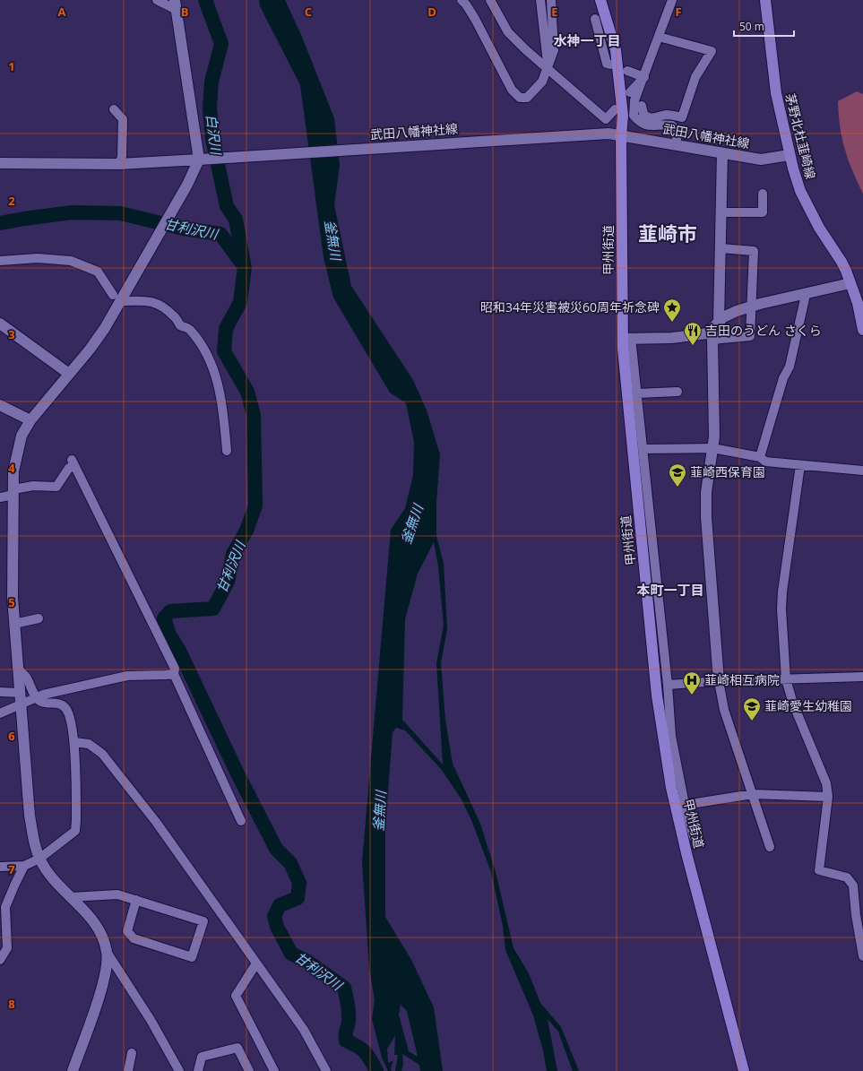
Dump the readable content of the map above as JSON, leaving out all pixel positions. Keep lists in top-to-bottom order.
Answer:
{
  "streets": {
    "highway": ["甲州街道"],
    "main road": ["茅野北杜韮崎線"],
    "street": ["武田八幡神社線"]
  },
  "crossings": [
    ["武田八幡神社線", "茅野北杜韮崎線"],
    ["武田八幡神社線", "甲州街道"]
  ],
  "districts": ["水神一丁目", "韮崎市", "本町一丁目"],
  "water": ["白沢川", "甘利沢川", "釜無川"],
  "places": {
    "place": ["昭和34年災害被災60周年祈念碑"],
    "restaurant": ["吉田のうどん さくら"],
    "school or university": ["韮崎西保育園", "韮崎愛生幼稚園"],
    "hospital": ["韮崎相互病院"]
  },
  "scale_bar": "50 m",
  "grid": {
    "columns": [
      "A",
      "B",
      "C",
      "D",
      "E",
      "F"
    ],
    "rows": [
      "1",
      "2",
      "3",
      "4",
      "5",
      "6",
      "7",
      "8"
    ]
  }
}
